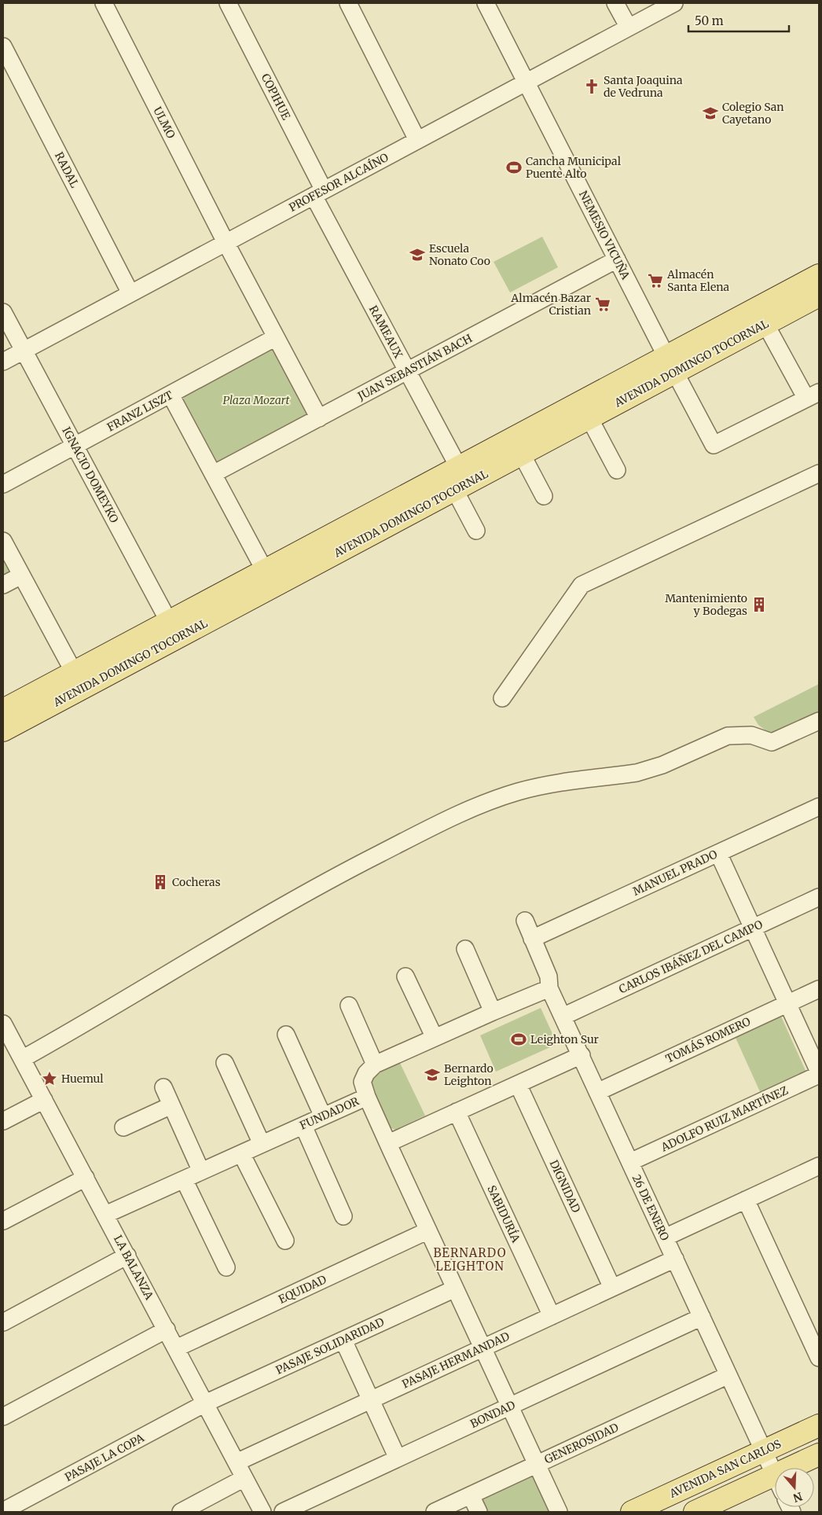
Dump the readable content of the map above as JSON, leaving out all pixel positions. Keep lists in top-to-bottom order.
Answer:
{
  "streets": {
    "main road": ["AVENIDA DOMINGO TOCORNAL", "AVENIDA SAN CARLOS"],
    "street": [
      "COPIHUE",
      "ULMO",
      "RADAL",
      "PROFESOR ALCAÍNO",
      "NEMESIO VICUÑA",
      "RAMEAUX",
      "JUAN SEBASTIÁN BACH",
      "FRANZ LISZT",
      "IGNACIO DOMEYKO",
      "MANUEL PRADO",
      "CARLOS IBÁÑEZ DEL CAMPO",
      "TOMÁS ROMERO",
      "FUNDADOR",
      "ADOLFO RUIZ MARTÍNEZ",
      "DIGNIDAD",
      "26 DE ENERO",
      "SABIDURÍA",
      "LA BALANZA",
      "EQUIDAD",
      "PASAJE SOLIDARIDAD",
      "PASAJE HERMANDAD",
      "BONDAD",
      "GENEROSIDAD",
      "PASAJE LA COPA"
    ]
  },
  "crossings": [
    ["COPIHUE", "PROFESOR ALCAÍNO"],
    ["COPIHUE", "RAMEAUX"],
    ["ULMO", "PROFESOR ALCAÍNO"],
    ["ULMO", "JUAN SEBASTIÁN BACH"],
    ["ULMO", "FRANZ LISZT"],
    ["RADAL", "PROFESOR ALCAÍNO"],
    ["PROFESOR ALCAÍNO", "NEMESIO VICUÑA"],
    ["PROFESOR ALCAÍNO", "RAMEAUX"],
    ["PROFESOR ALCAÍNO", "IGNACIO DOMEYKO"],
    ["NEMESIO VICUÑA", "AVENIDA DOMINGO TOCORNAL"],
    ["NEMESIO VICUÑA", "JUAN SEBASTIÁN BACH"],
    ["RAMEAUX", "AVENIDA DOMINGO TOCORNAL"],
    ["RAMEAUX", "JUAN SEBASTIÁN BACH"],
    ["AVENIDA DOMINGO TOCORNAL", "IGNACIO DOMEYKO"],
    ["FRANZ LISZT", "IGNACIO DOMEYKO"],
    ["MANUEL PRADO", "26 DE ENERO"],
    ["CARLOS IBÁÑEZ DEL CAMPO", "26 DE ENERO"],
    ["TOMÁS ROMERO", "26 DE ENERO"],
    ["FUNDADOR", "26 DE ENERO"],
    ["FUNDADOR", "LA BALANZA"],
    ["ADOLFO RUIZ MARTÍNEZ", "26 DE ENERO"],
    ["DIGNIDAD", "PASAJE HERMANDAD"],
    ["26 DE ENERO", "PASAJE HERMANDAD"],
    ["26 DE ENERO", "BONDAD"],
    ["26 DE ENERO", "GENEROSIDAD"],
    ["26 DE ENERO", "AVENIDA SAN CARLOS"],
    ["SABIDURÍA", "PASAJE HERMANDAD"],
    ["LA BALANZA", "EQUIDAD"],
    ["LA BALANZA", "PASAJE SOLIDARIDAD"],
    ["LA BALANZA", "PASAJE HERMANDAD"],
    ["LA BALANZA", "PASAJE LA COPA"],
    ["PASAJE SOLIDARIDAD", "PASAJE LA COPA"]
  ],
  "districts": ["BERNARDO LEIGHTON"],
  "parks": ["Plaza Mozart"],
  "places": {
    "church": ["Santa Joaquina de Vedruna"],
    "school or university": ["Colegio San Cayetano", "Escuela Nonato Coo", "Bernardo Leighton"],
    "sports": ["Cancha Municipal Puente Alto", "Leighton Sur"],
    "supermarket": ["Almacén Santa Elena", "Almacén Bazar Cristian"],
    "building": ["Mantenimiento y Bodegas", "Cocheras"],
    "place": ["Huemul"]
  },
  "scale_bar": "50 m",
  "north": "bottom"
}
